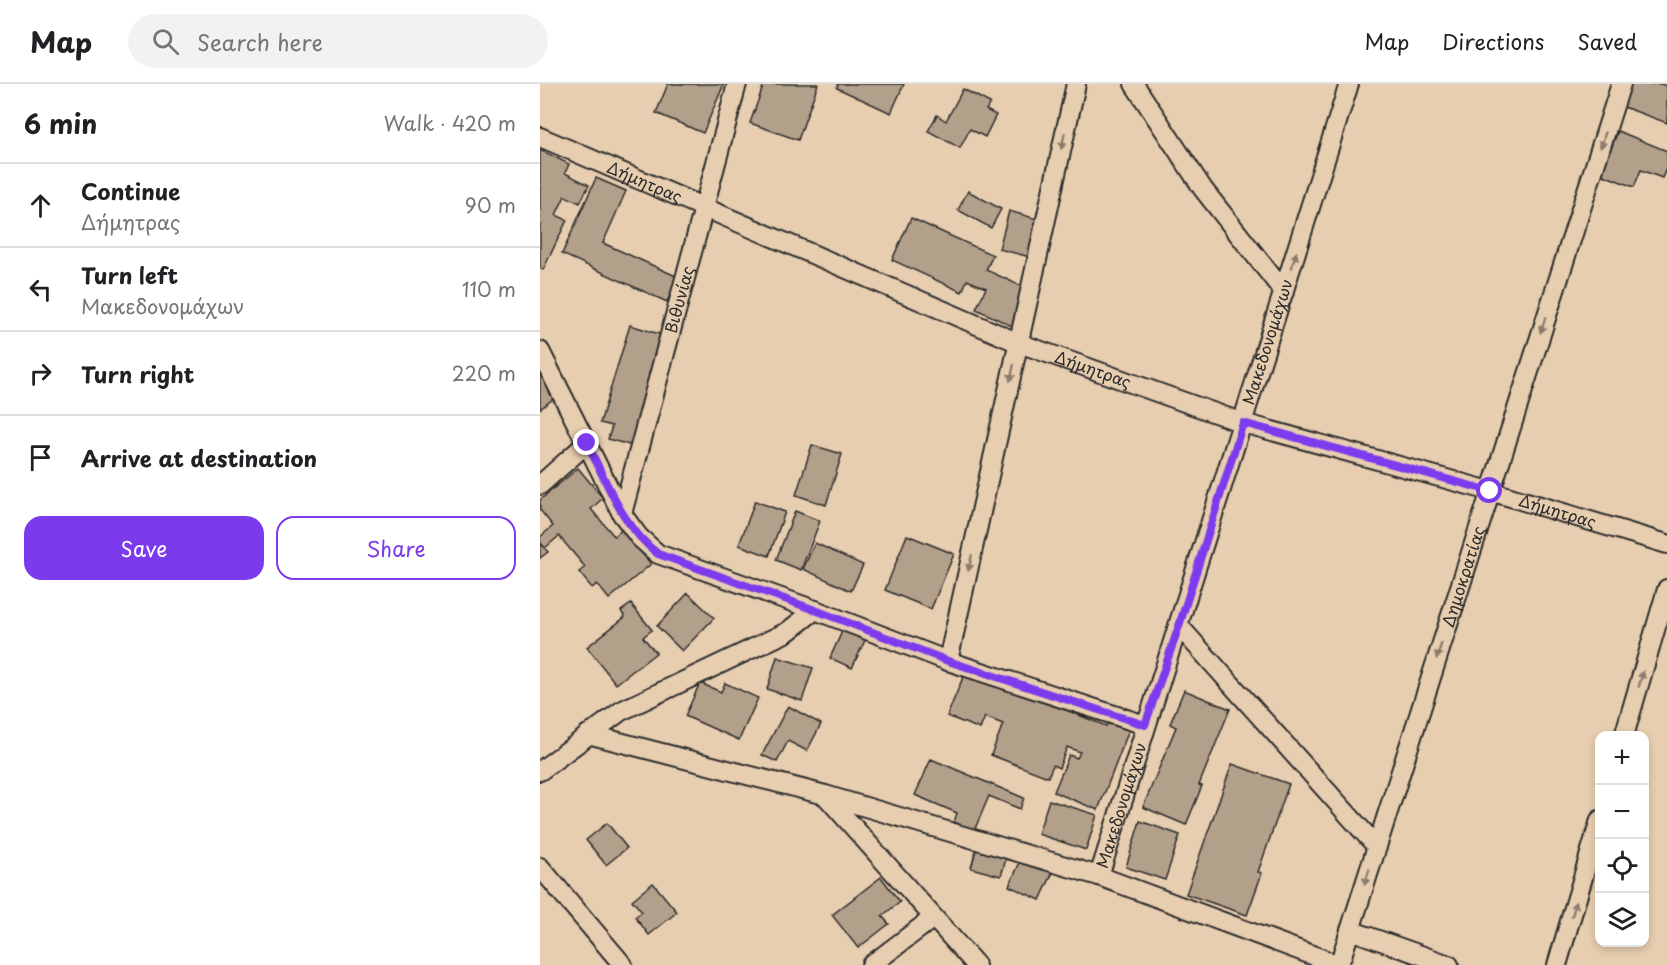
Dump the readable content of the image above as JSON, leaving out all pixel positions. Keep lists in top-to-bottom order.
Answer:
{
  "streets": {
    "street": [
      "Δήμητρας",
      "Βιθυνίας",
      "Μακεδονομάχων",
      "Δημοκρατίας"
    ]
  },
  "crossings": [
    ["Δήμητρας", "Βιθυνίας"],
    ["Δήμητρας", "Μακεδονομάχων"],
    ["Δήμητρας", "Δημοκρατίας"]
  ],
  "one_way": ["Δημοκρατίας"],
  "page": {
    "header": "Map",
    "search": "Search here",
    "nav": ["Map", "Directions", "Saved"],
    "heading": ["6 min", "Walk · 420 m"],
    "list": [
      ["Continue", "Δήμητρας", "90 m"],
      ["Turn left", "Μακεδονομάχων", "110 m"],
      ["Turn right", "220 m"],
      "Arrive at destination"
    ],
    "buttons": ["Save", "Share"],
    "map_buttons": ["+", "−"]
  }
}
